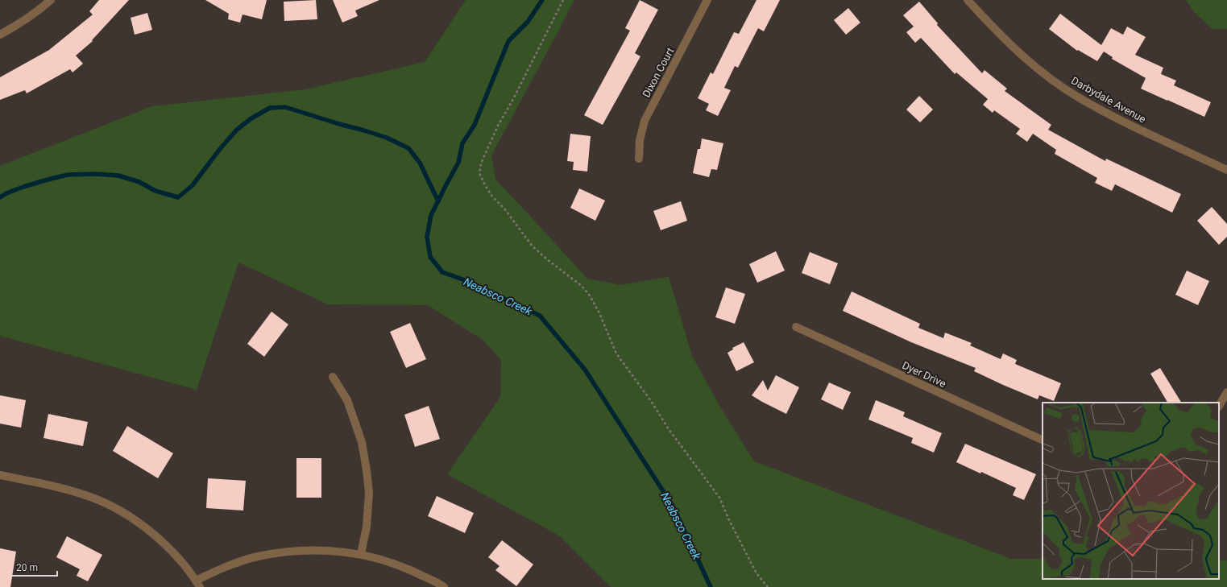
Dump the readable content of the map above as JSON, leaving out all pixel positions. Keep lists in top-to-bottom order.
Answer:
{
  "streets": {
    "street": ["Dixon Court", "Darbydale Avenue", "Dyer Drive"]
  },
  "water": ["Neabsco Creek"],
  "scale_bar": "20 m"
}
